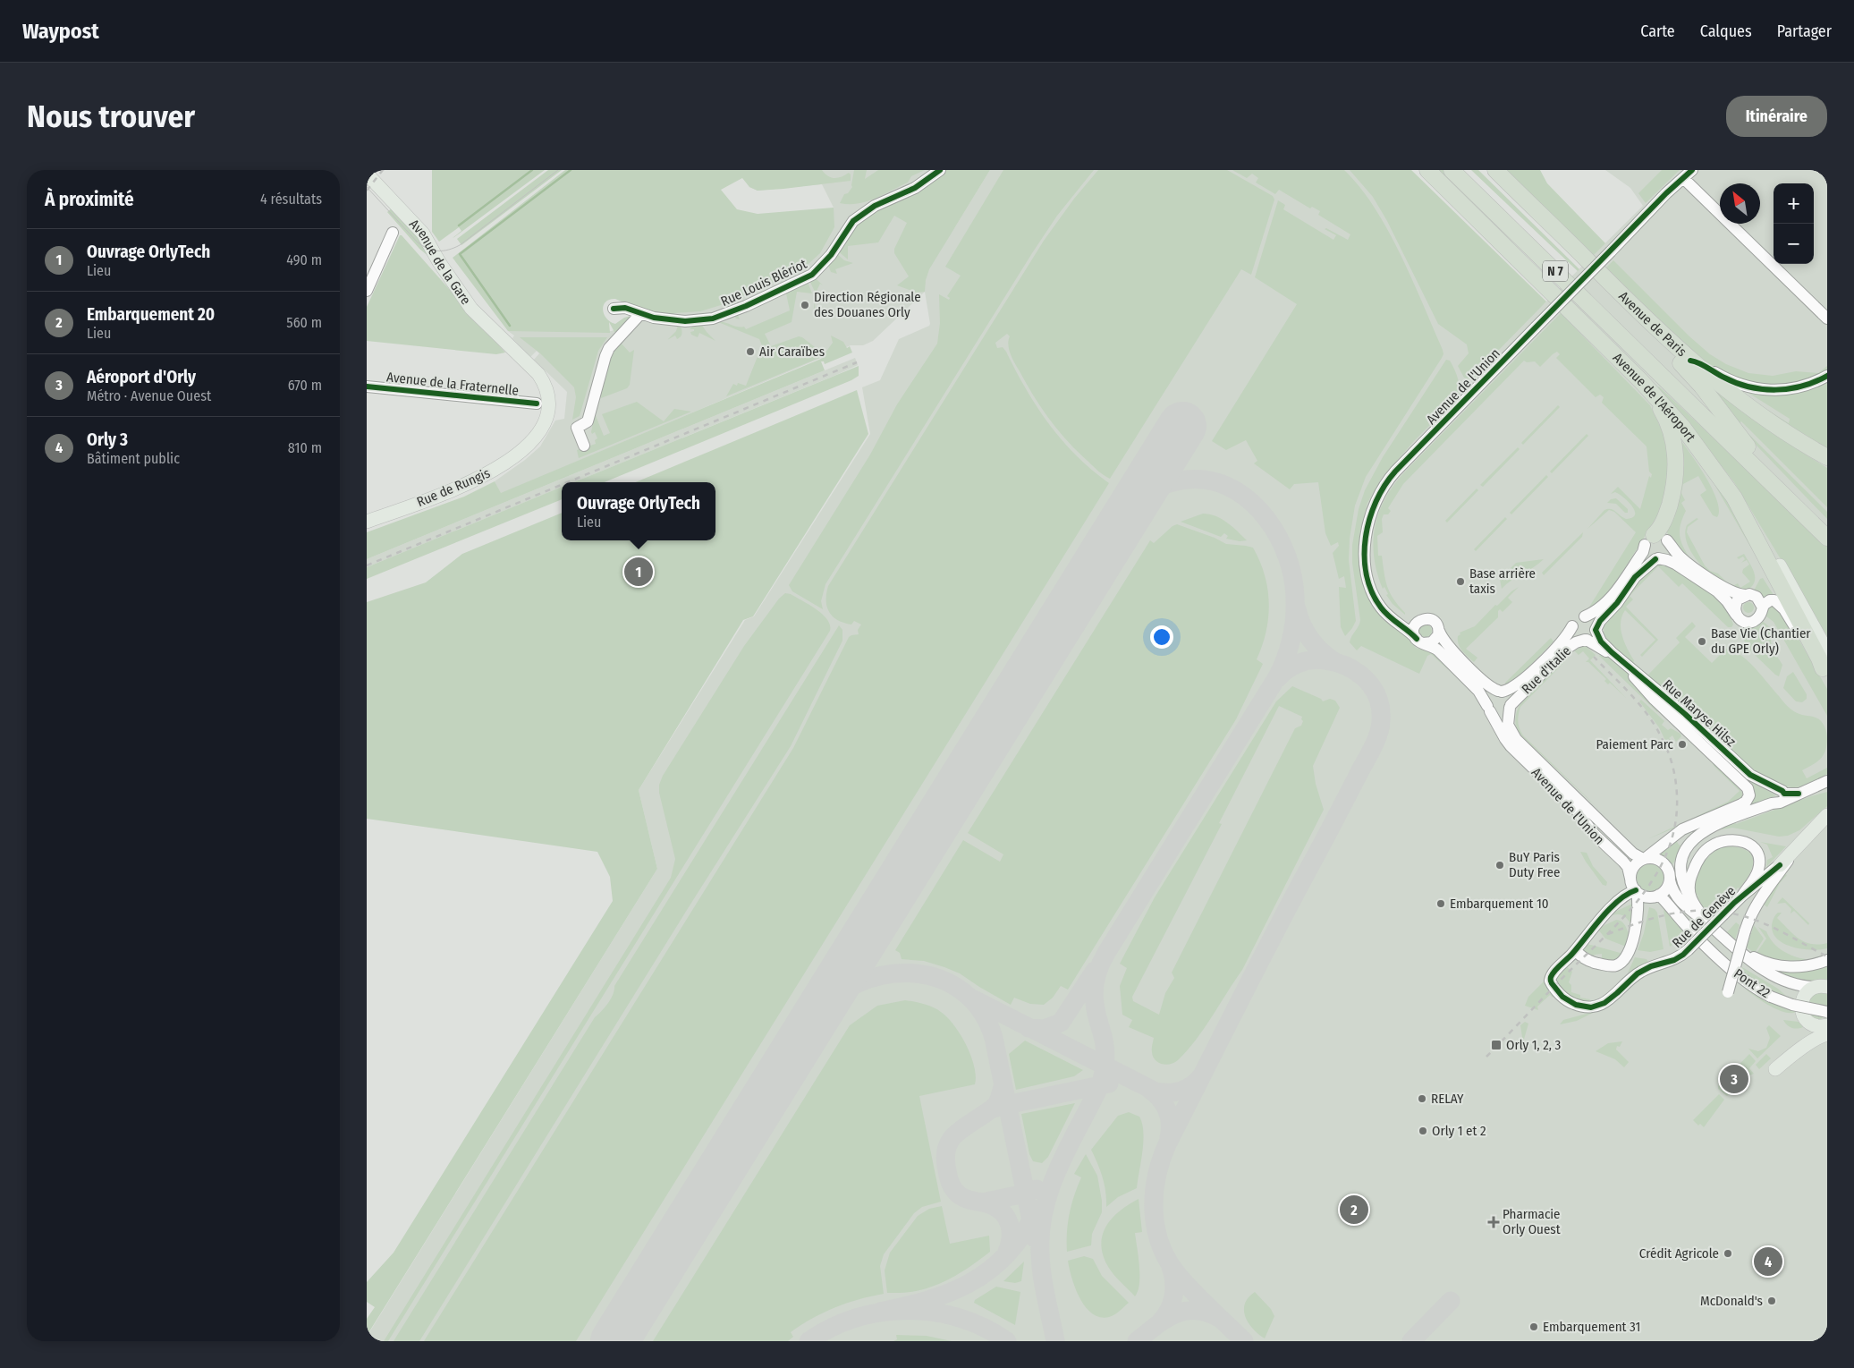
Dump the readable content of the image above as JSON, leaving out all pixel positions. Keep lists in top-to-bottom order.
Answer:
{
  "streets": {
    "highway": ["N 7", "Avenue de Paris", "Avenue de l'Aéroport"],
    "main road": ["Avenue de la Gare", "Rue de Rungis"],
    "street": [
      "Rue Louis Blériot",
      "Avenue de la Fraternelle",
      "Avenue de l'Union",
      "Rue d'Italie",
      "Rue Maryse Hilsz",
      "Rue de Genève",
      "Pont 22"
    ]
  },
  "crossings": [
    ["Avenue de la Gare", "Rue de Rungis"],
    ["Avenue de l'Union", "Rue d'Italie"],
    ["Avenue de l'Union", "Rue Maryse Hilsz"],
    ["Avenue de l'Union", "Rue de Genève"],
    ["Avenue de l'Union", "Pont 22"],
    ["Rue d'Italie", "Rue Maryse Hilsz"],
    ["Rue Maryse Hilsz", "Rue de Genève"],
    ["Rue Maryse Hilsz", "Pont 22"],
    ["Rue de Genève", "Pont 22"]
  ],
  "places": {
    "other": [
      "Direction Régionale des Douanes Orly",
      "Air Caraïbes",
      "Base arrière taxis",
      "Base Vie (Chantier du GPE Orly)",
      "Paiement Parc",
      "BuY Paris Duty Free",
      "Embarquement 10",
      "RELAY",
      "Orly 1 et 2",
      "Crédit Agricole",
      "McDonald's",
      "Embarquement 31"
    ],
    "transit": ["Orly 1, 2, 3"],
    "health": ["Pharmacie Orly Ouest"]
  },
  "north": "top left",
  "page": {
    "header": "Waypost",
    "nav": ["Carte", "Calques", "Partager"],
    "buttons": "Itinéraire",
    "title": "Nous trouver",
    "heading": ["À proximité", "4 résultats"],
    "map_buttons": ["+", "−"],
    "list": [
      {
        "mark": "1",
        "name": "Ouvrage OrlyTech",
        "note": "Lieu",
        "value": "490 m"
      },
      {
        "mark": "2",
        "name": "Embarquement 20",
        "note": "Lieu",
        "value": "560 m"
      },
      {
        "mark": "3",
        "name": "Aéroport d'Orly",
        "note": "Métro · Avenue Ouest",
        "value": "670 m"
      },
      {
        "mark": "4",
        "name": "Orly 3",
        "note": "Bâtiment public",
        "value": "810 m"
      }
    ],
    "popup": ["Ouvrage OrlyTech", "Lieu"],
    "pins": [
      "1",
      "3",
      "2",
      "4"
    ]
  }
}
